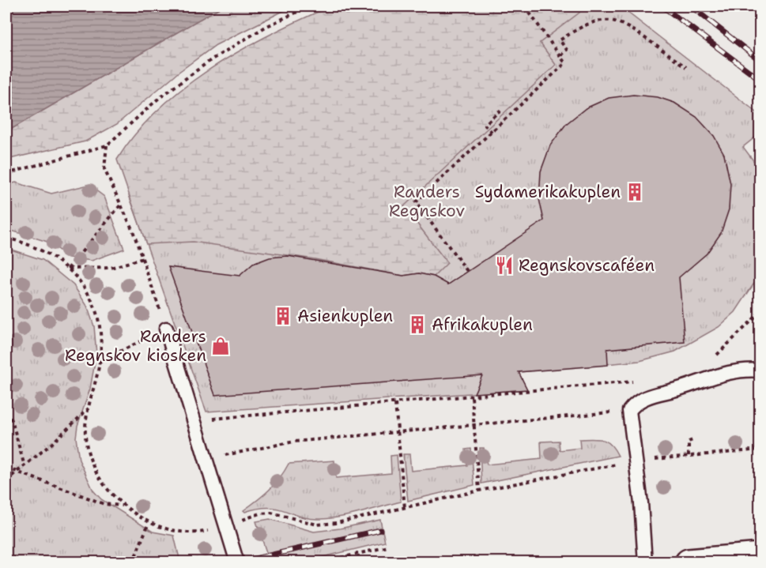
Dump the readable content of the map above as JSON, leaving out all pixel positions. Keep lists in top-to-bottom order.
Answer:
{
  "parks": ["Randers Regnskov"],
  "places": {
    "building": ["Sydamerikakuplen", "Asienkuplen", "Afrikakuplen"],
    "restaurant": ["Regnskovscaféen"],
    "shop": ["Randers Regnskov kiosken"]
  }
}
